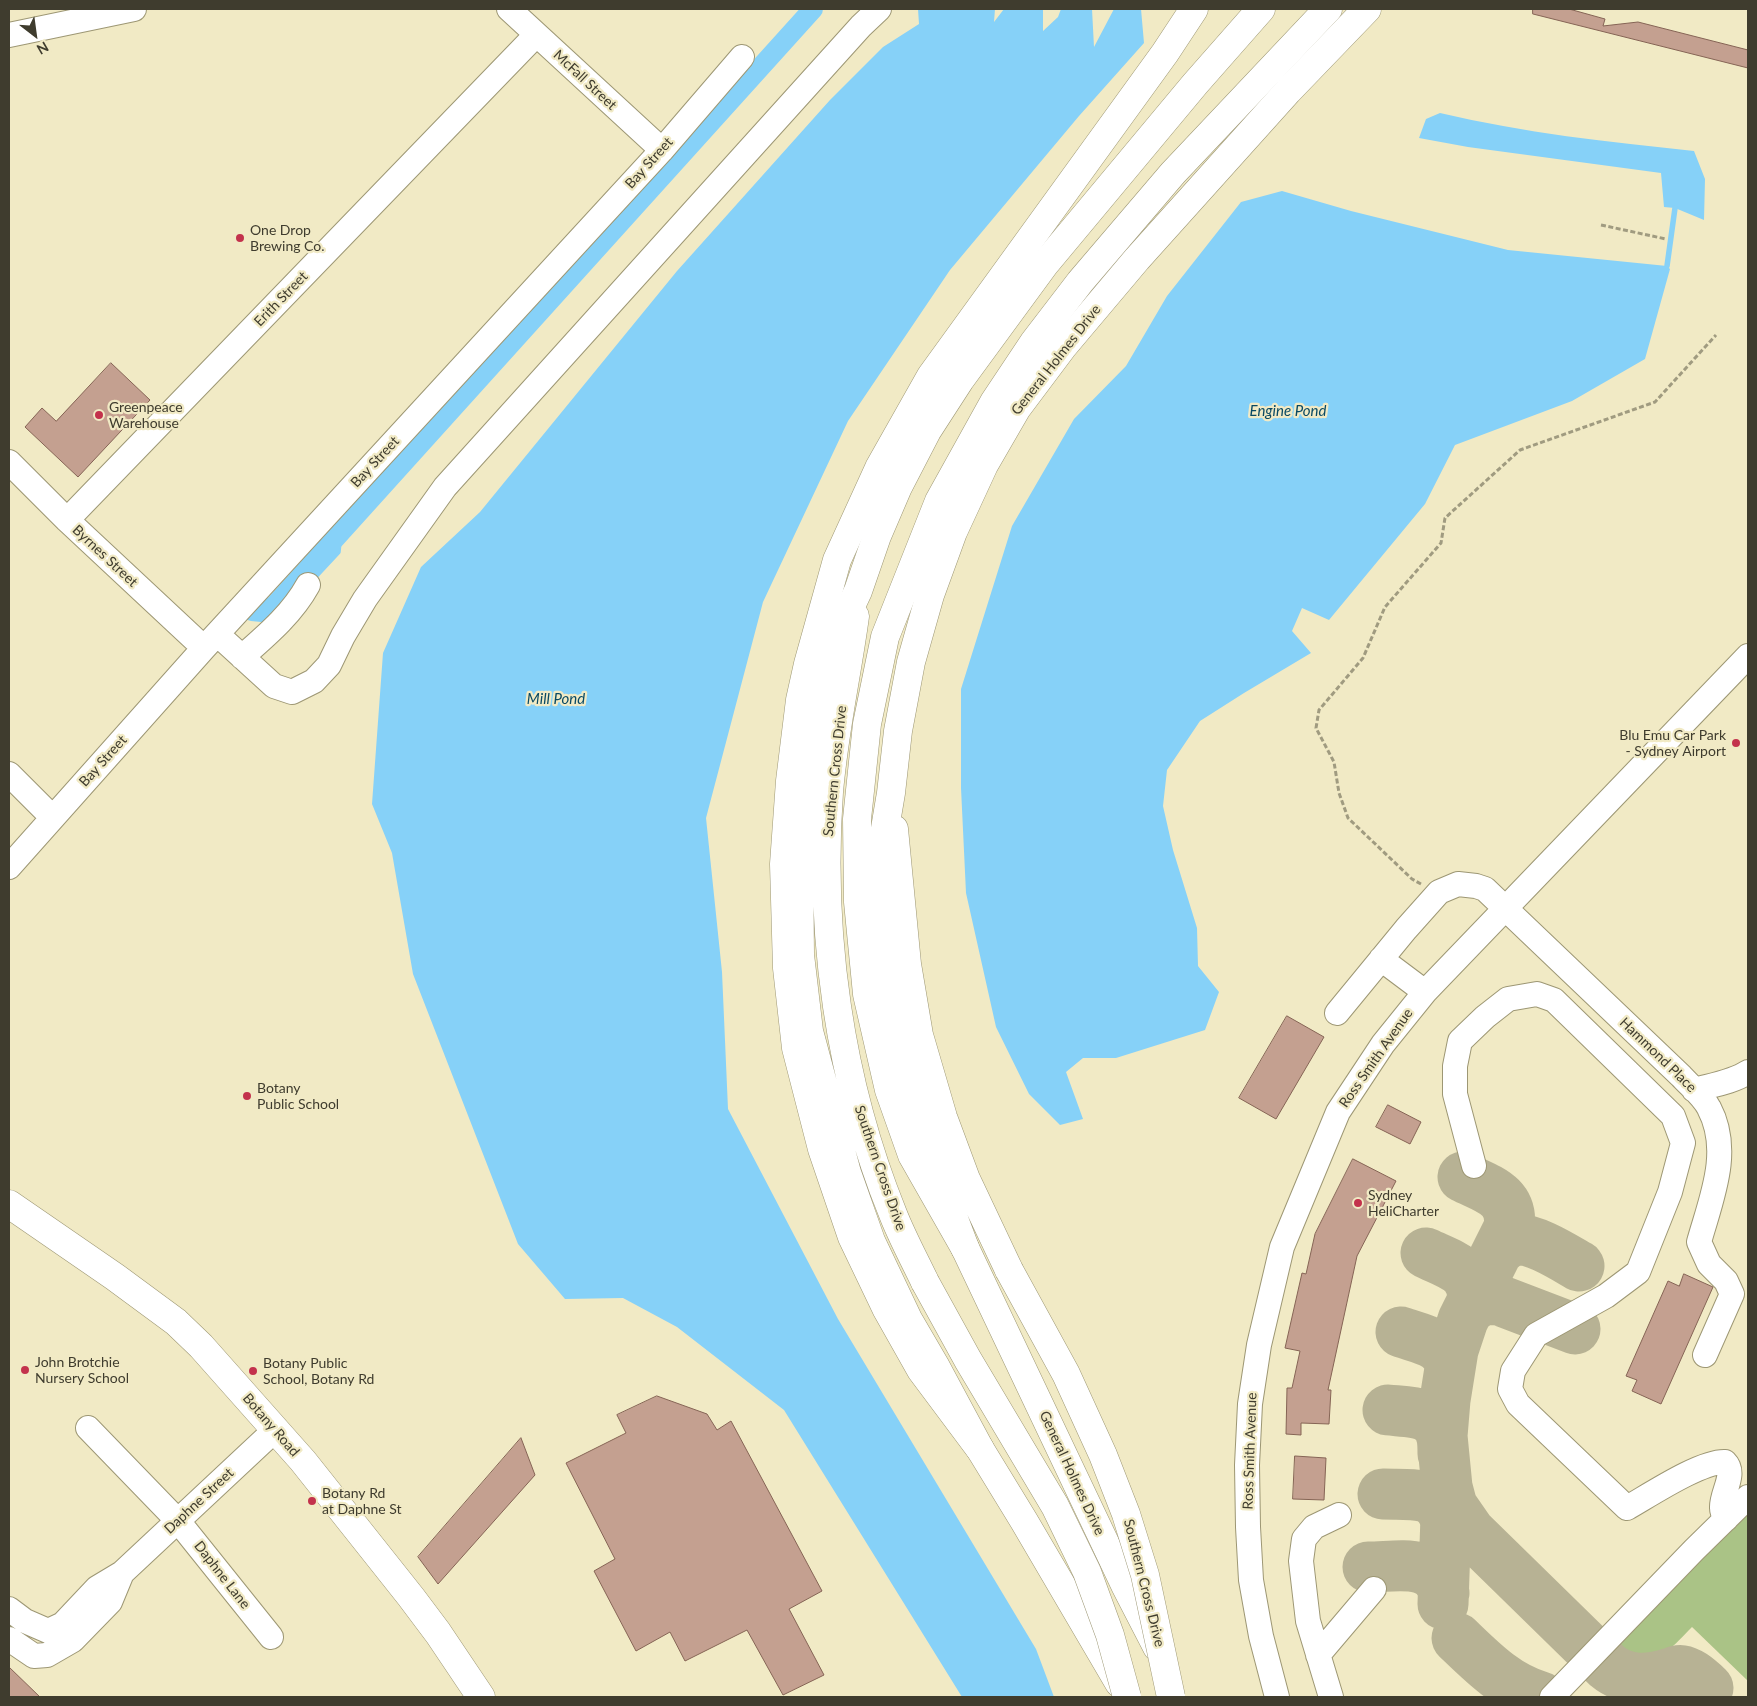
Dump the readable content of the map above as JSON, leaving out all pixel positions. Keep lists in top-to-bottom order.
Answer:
{
  "streets": {
    "main road": ["General Holmes Drive", "Southern Cross Drive", "Botany Road"],
    "street": [
      "McFall Street",
      "Bay Street",
      "Erith Street",
      "Byrnes Street",
      "Hammond Place",
      "Ross Smith Avenue",
      "Daphne Street",
      "Daphne Lane"
    ]
  },
  "crossings": [
    ["McFall Street", "Bay Street"],
    ["McFall Street", "Erith Street"],
    ["Bay Street", "Byrnes Street"],
    ["Erith Street", "Byrnes Street"],
    ["General Holmes Drive", "Southern Cross Drive"],
    ["Hammond Place", "Ross Smith Avenue"],
    ["Botany Road", "Daphne Street"],
    ["Daphne Street", "Daphne Lane"]
  ],
  "water": ["Engine Pond", "Mill Pond"],
  "places": [
    "One Drop Brewing Co.",
    "Greenpeace Warehouse",
    "Blu Emu Car Park - Sydney Airport",
    "Botany Public School",
    "Sydney HeliCharter",
    "John Brotchie Nursery School",
    "Botany Public School, Botany Rd",
    "Botany Rd at Daphne St"
  ],
  "north": "bottom right"
}
